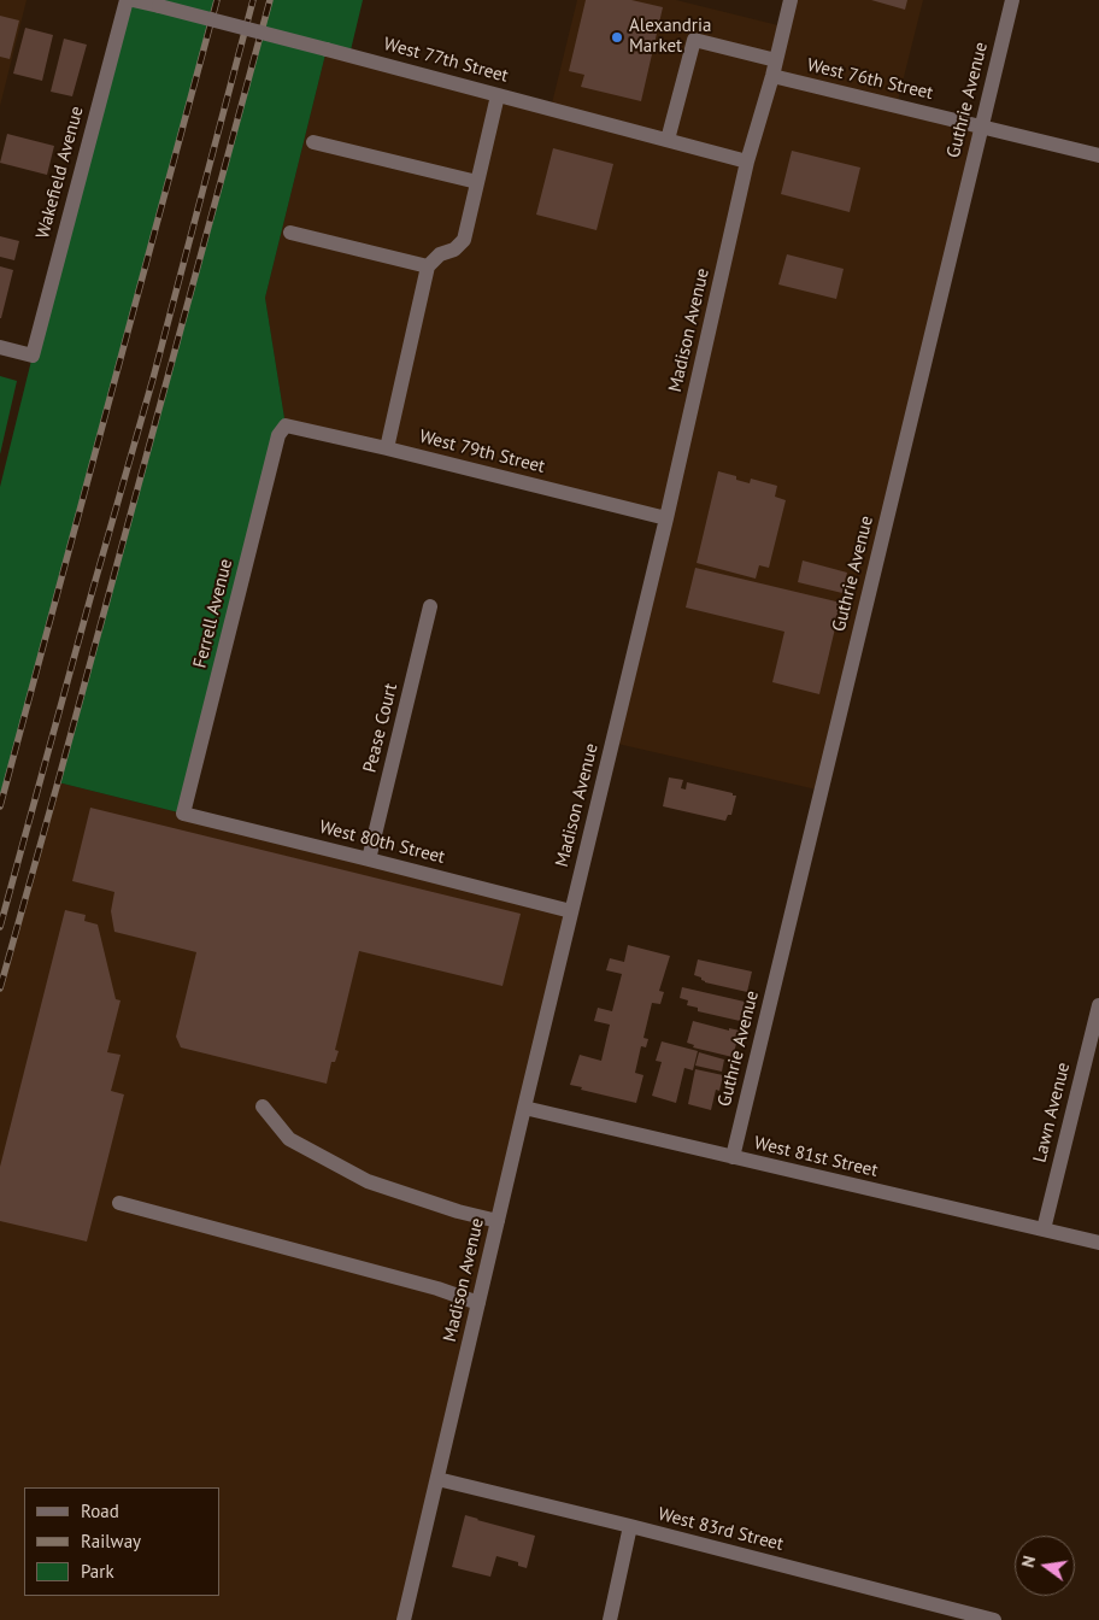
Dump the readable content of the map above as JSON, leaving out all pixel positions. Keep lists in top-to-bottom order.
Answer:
{
  "streets": {
    "street": [
      "West 77th Street",
      "West 76th Street",
      "Guthrie Avenue",
      "Wakefield Avenue",
      "Madison Avenue",
      "West 79th Street",
      "Ferrell Avenue",
      "Pease Court",
      "West 80th Street",
      "Lawn Avenue",
      "West 81st Street",
      "West 83rd Street"
    ]
  },
  "crossings": [
    ["West 77th Street", "Madison Avenue"],
    ["West 76th Street", "Guthrie Avenue"],
    ["West 76th Street", "Madison Avenue"],
    ["Guthrie Avenue", "West 81st Street"],
    ["Madison Avenue", "West 79th Street"],
    ["Madison Avenue", "West 80th Street"],
    ["Madison Avenue", "West 81st Street"],
    ["Madison Avenue", "West 83rd Street"],
    ["West 79th Street", "Ferrell Avenue"],
    ["Ferrell Avenue", "West 80th Street"],
    ["Pease Court", "West 80th Street"],
    ["Lawn Avenue", "West 81st Street"]
  ],
  "places": ["Alexandria Market"],
  "legend": ["Road", "Railway", "Park"],
  "north": "left"
}
